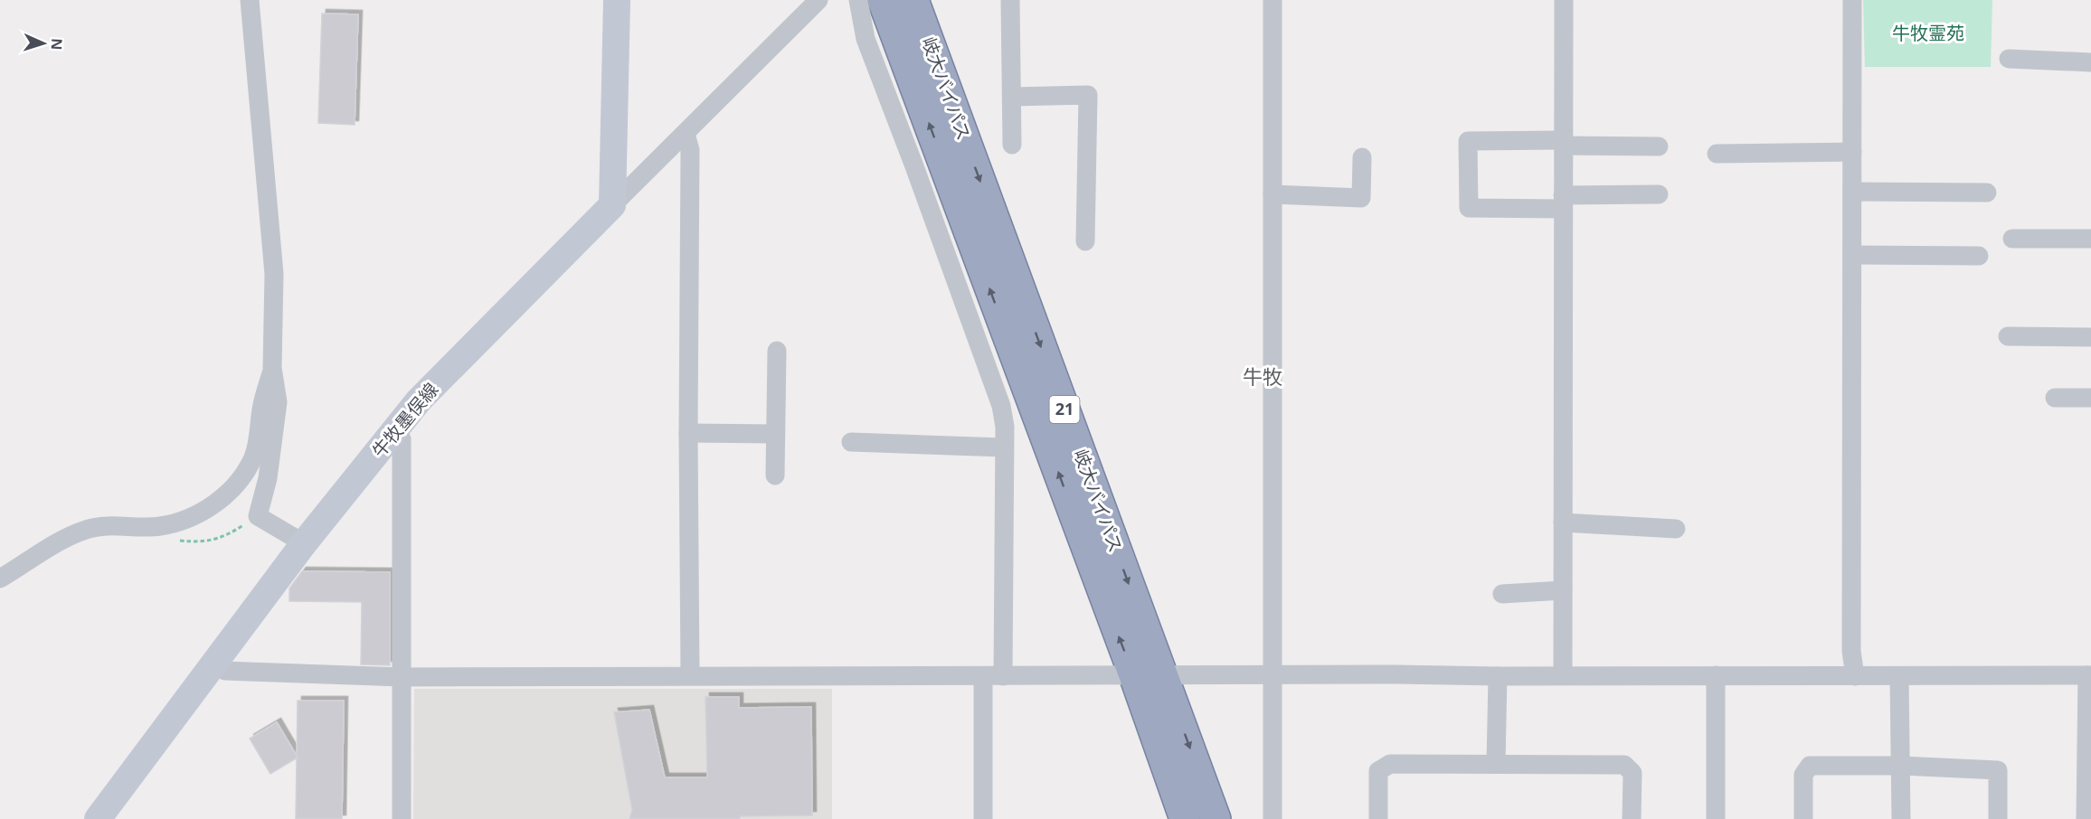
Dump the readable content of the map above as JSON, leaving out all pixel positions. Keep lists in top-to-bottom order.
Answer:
{
  "streets": {
    "highway": ["岐大バイパス", "21"],
    "main road": ["牛牧墨俣線"]
  },
  "districts": ["牛牧"],
  "parks": ["牛牧霊苑"],
  "north": "right"
}
